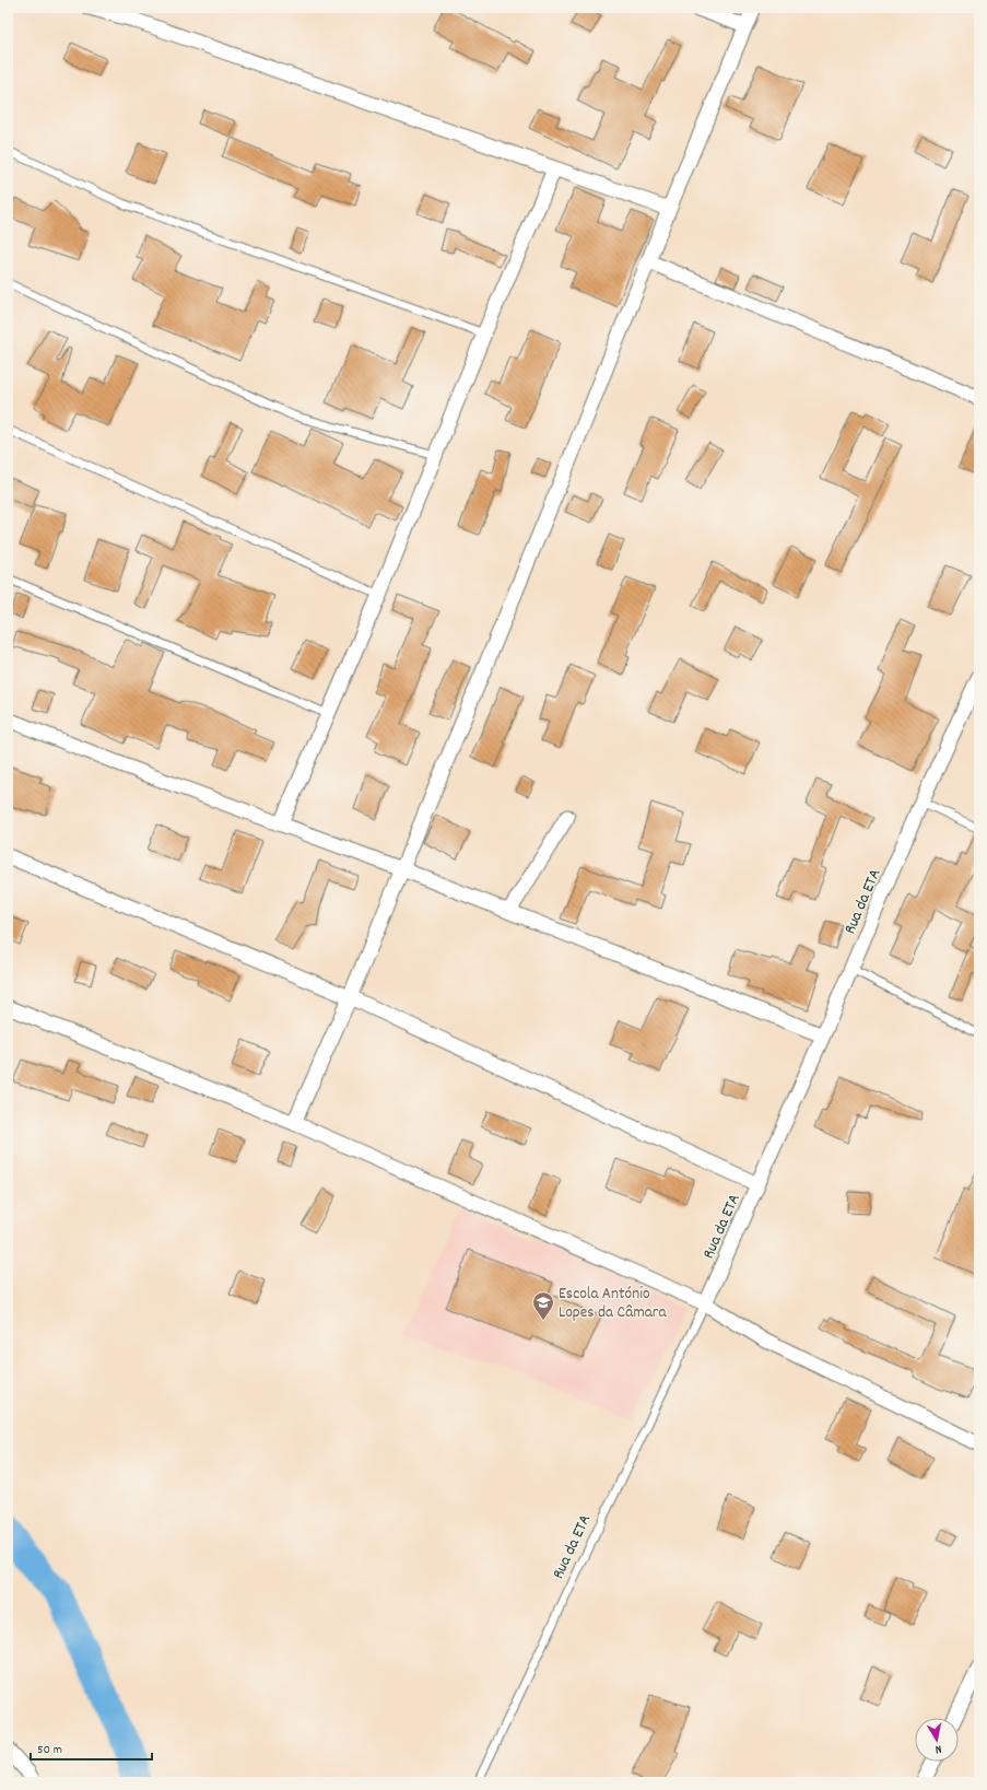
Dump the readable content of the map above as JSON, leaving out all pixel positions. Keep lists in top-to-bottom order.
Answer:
{
  "streets": {
    "street": ["Rua da ETA"]
  },
  "places": {
    "school or university": ["Escola António Lopes da Câmara"]
  },
  "scale_bar": "50 m",
  "north": "bottom"
}
